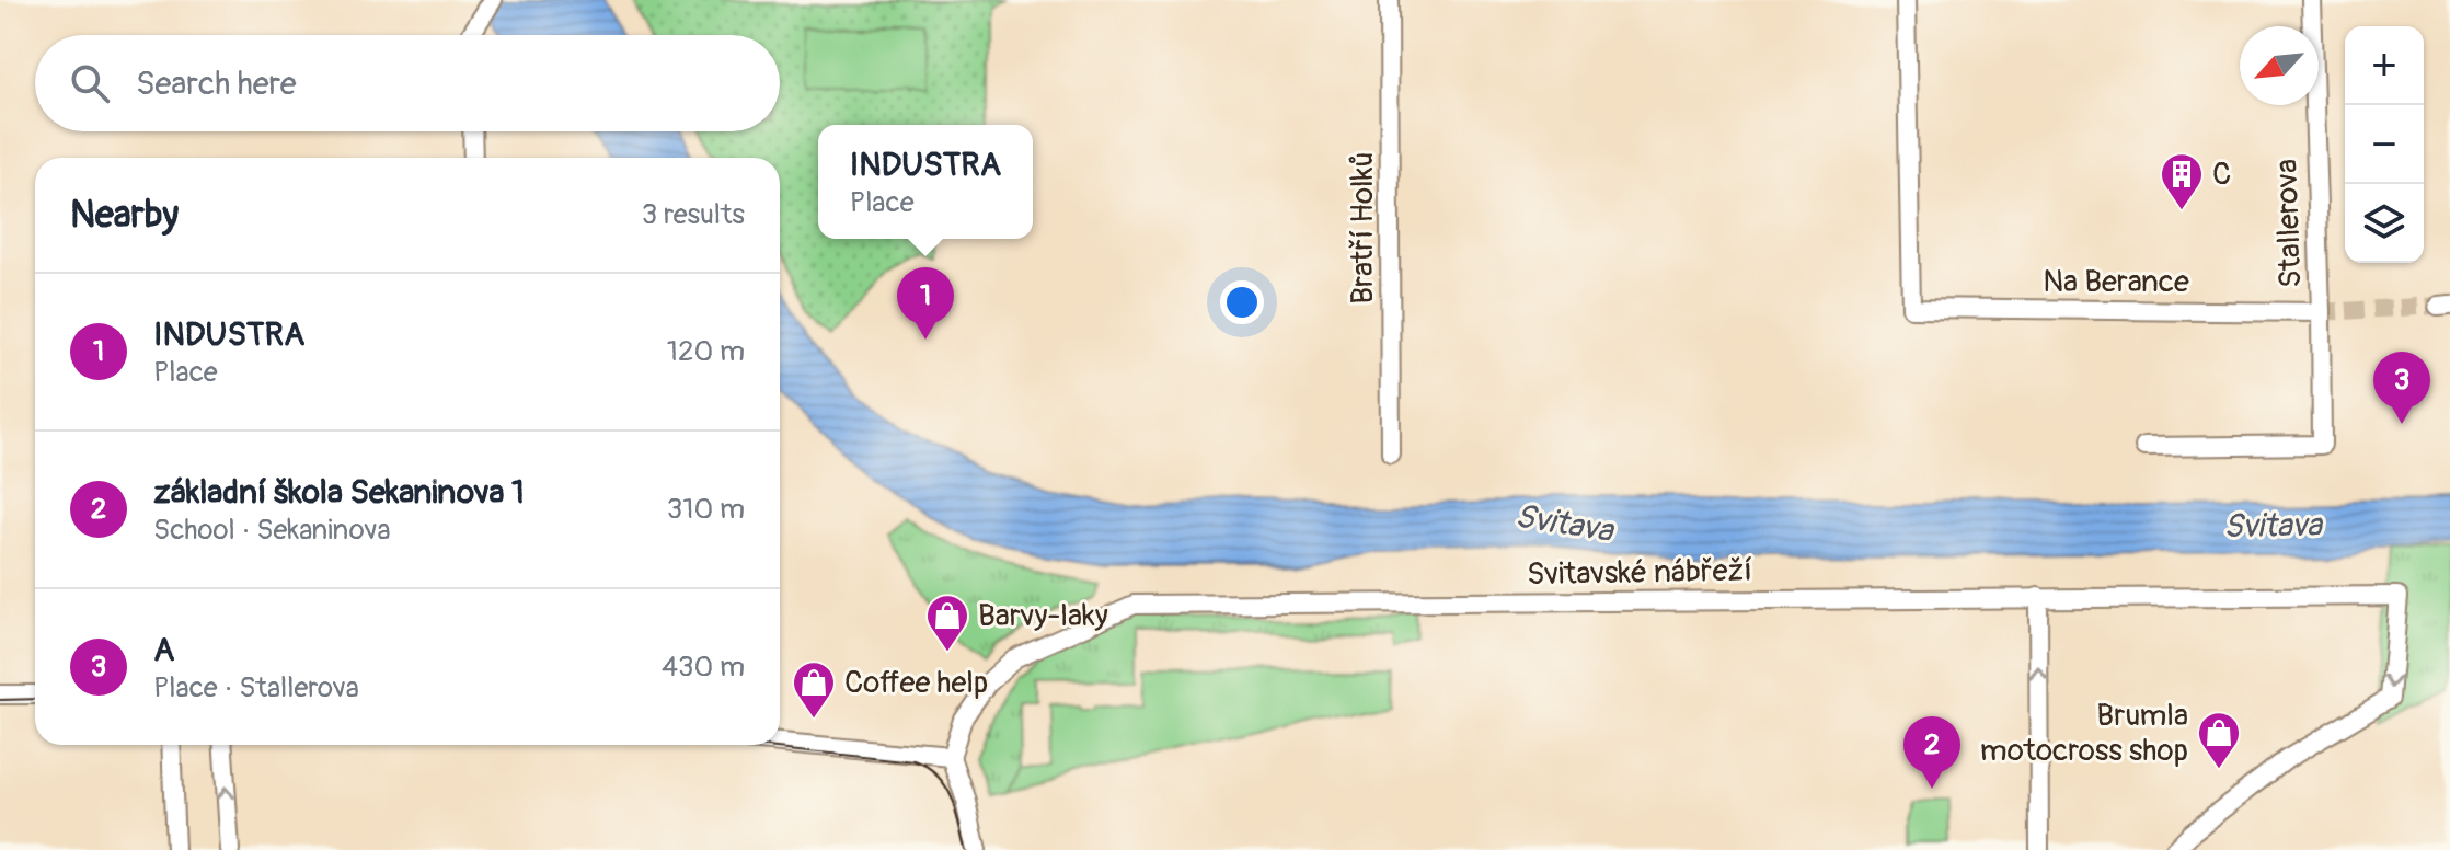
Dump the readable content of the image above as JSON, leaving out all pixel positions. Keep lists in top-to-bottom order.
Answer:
{
  "streets": {
    "street": [
      "Stallerova",
      "Bratří Holků",
      "Na Berance",
      "Svitavské nábřeží"
    ]
  },
  "crossings": [
    ["Stallerova", "Na Berance"]
  ],
  "water": ["Svitava"],
  "places": {
    "building": ["C"],
    "shop": ["Barvy-laky", "Coffee help", "Brumla motocross shop"]
  },
  "north": "bottom left",
  "page": {
    "map_buttons": ["+", "−"],
    "search": "Search here",
    "popup": ["INDUSTRA", "Place"],
    "heading": ["Nearby", "3 results"],
    "pins": ["1", "3", "2"],
    "list": [
      {
        "mark": "1",
        "name": "INDUSTRA",
        "note": "Place",
        "value": "120 m"
      },
      {
        "mark": "2",
        "name": "základní škola Sekaninova 1",
        "note": "School · Sekaninova",
        "value": "310 m"
      },
      {
        "mark": "3",
        "name": "A",
        "note": "Place · Stallerova",
        "value": "430 m"
      }
    ]
  }
}
